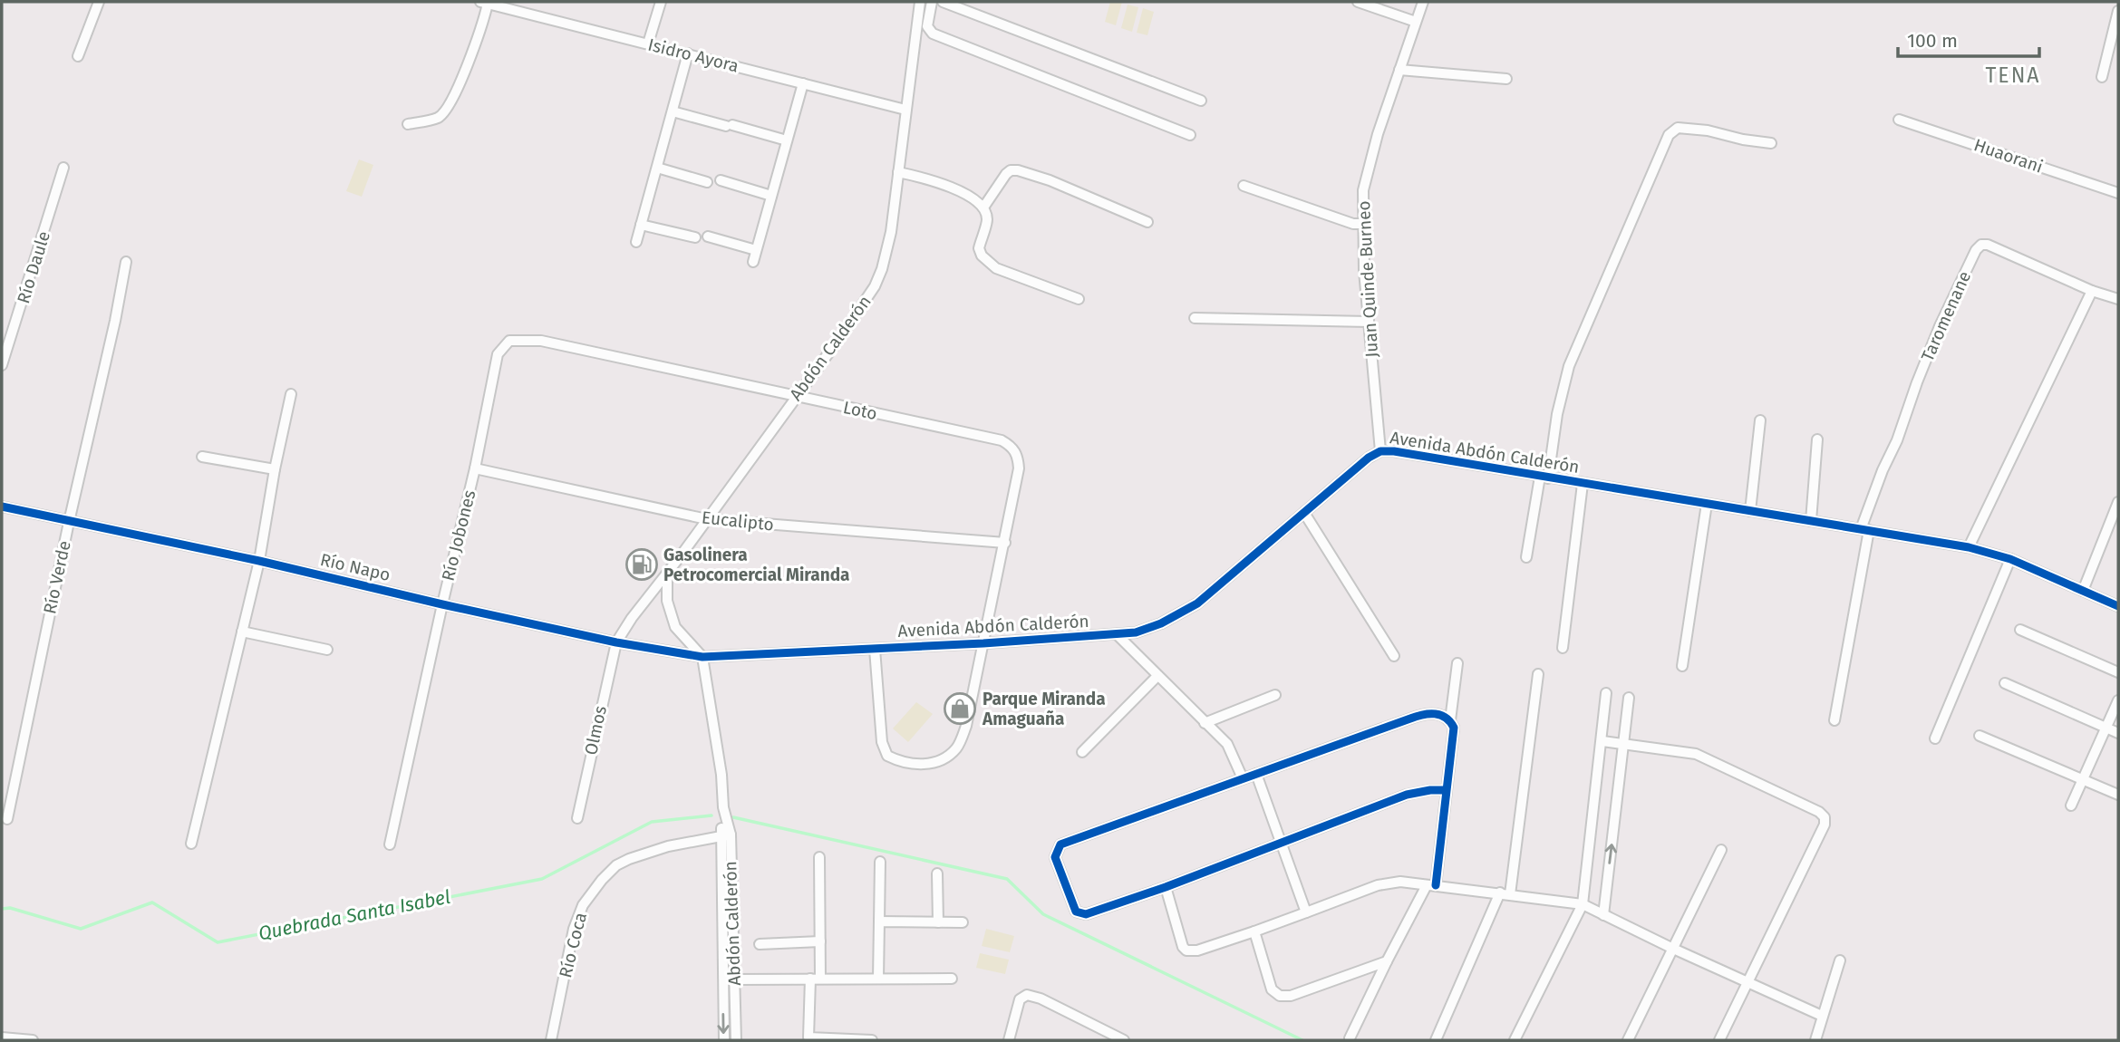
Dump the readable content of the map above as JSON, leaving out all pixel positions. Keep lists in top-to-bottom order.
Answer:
{
  "streets": {
    "street": [
      "Isidro Ayora",
      "Huaorani",
      "Río Daule",
      "Juan Quinde Burneo",
      "Taromenane",
      "Abdón Calderón",
      "Loto",
      "Avenida Abdón Calderón",
      "Eucalipto",
      "Río Jobones",
      "Río Napo",
      "Río Verde",
      "Olmos",
      "Río Coca"
    ]
  },
  "crossings": [
    ["Isidro Ayora", "Abdón Calderón"],
    ["Juan Quinde Burneo", "Avenida Abdón Calderón"],
    ["Taromenane", "Avenida Abdón Calderón"],
    ["Abdón Calderón", "Loto"],
    ["Abdón Calderón", "Avenida Abdón Calderón"],
    ["Abdón Calderón", "Eucalipto"],
    ["Abdón Calderón", "Río Napo"],
    ["Abdón Calderón", "Olmos"],
    ["Abdón Calderón", "Río Coca"],
    ["Loto", "Avenida Abdón Calderón"],
    ["Loto", "Eucalipto"],
    ["Loto", "Río Jobones"],
    ["Avenida Abdón Calderón", "Río Napo"],
    ["Eucalipto", "Río Jobones"],
    ["Río Jobones", "Río Napo"],
    ["Río Napo", "Río Verde"],
    ["Río Napo", "Olmos"]
  ],
  "districts": ["TENA"],
  "water": ["Quebrada Santa Isabel"],
  "places": {
    "fuel station": ["Gasolinera Petrocomercial Miranda"],
    "shop": ["Parque Miranda Amaguaña"]
  },
  "scale_bar": "100 m"
}
